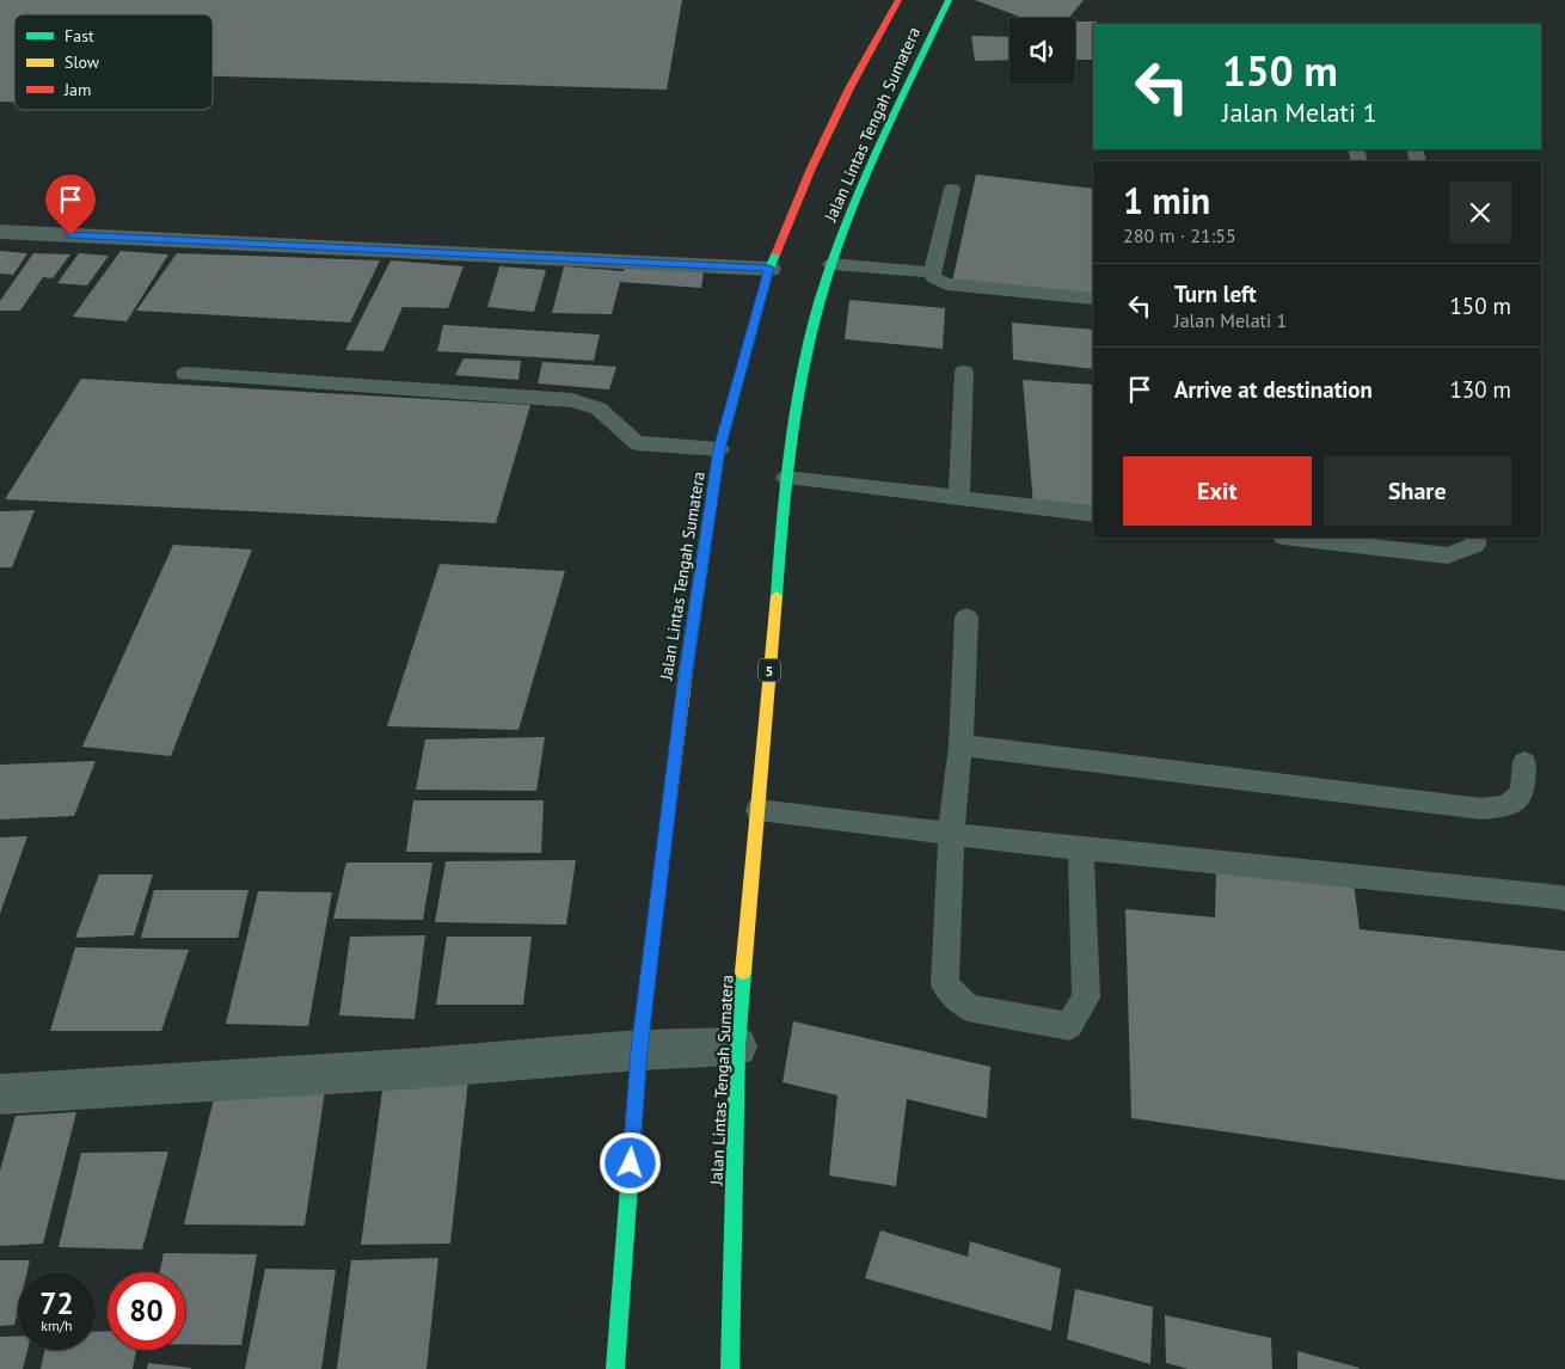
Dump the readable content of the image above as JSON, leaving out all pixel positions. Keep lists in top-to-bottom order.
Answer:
{
  "streets": {
    "highway": ["Jalan Lintas Tengah Sumatera", "5"]
  },
  "legend": ["Fast", "Slow", "Jam"],
  "page": {
    "turn": ["150 m", "Jalan Melati 1"],
    "heading": ["1 min", "280 m · 21:55"],
    "list": [
      {
        "name": "Turn left",
        "note": "Jalan Melati 1",
        "value": "150 m"
      },
      {
        "name": "Arrive at destination",
        "value": "130 m"
      }
    ],
    "buttons": ["Exit", "Share"],
    "speed": "72 km/h",
    "limit": "80"
  }
}
